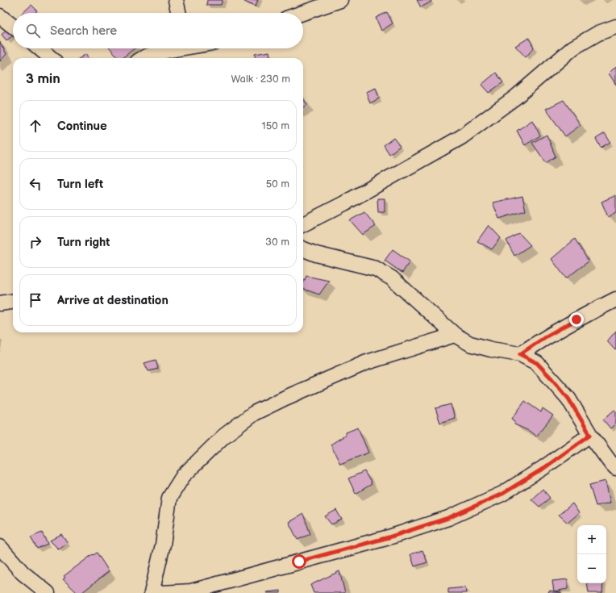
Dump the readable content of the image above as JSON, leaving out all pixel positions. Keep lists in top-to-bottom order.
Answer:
{
  "page": {
    "search": "Search here",
    "heading": ["3 min", "Walk · 230 m"],
    "list": [
      ["Continue", "150 m"],
      ["Turn left", "50 m"],
      ["Turn right", "30 m"],
      "Arrive at destination"
    ],
    "map_buttons": ["+", "−"]
  }
}
